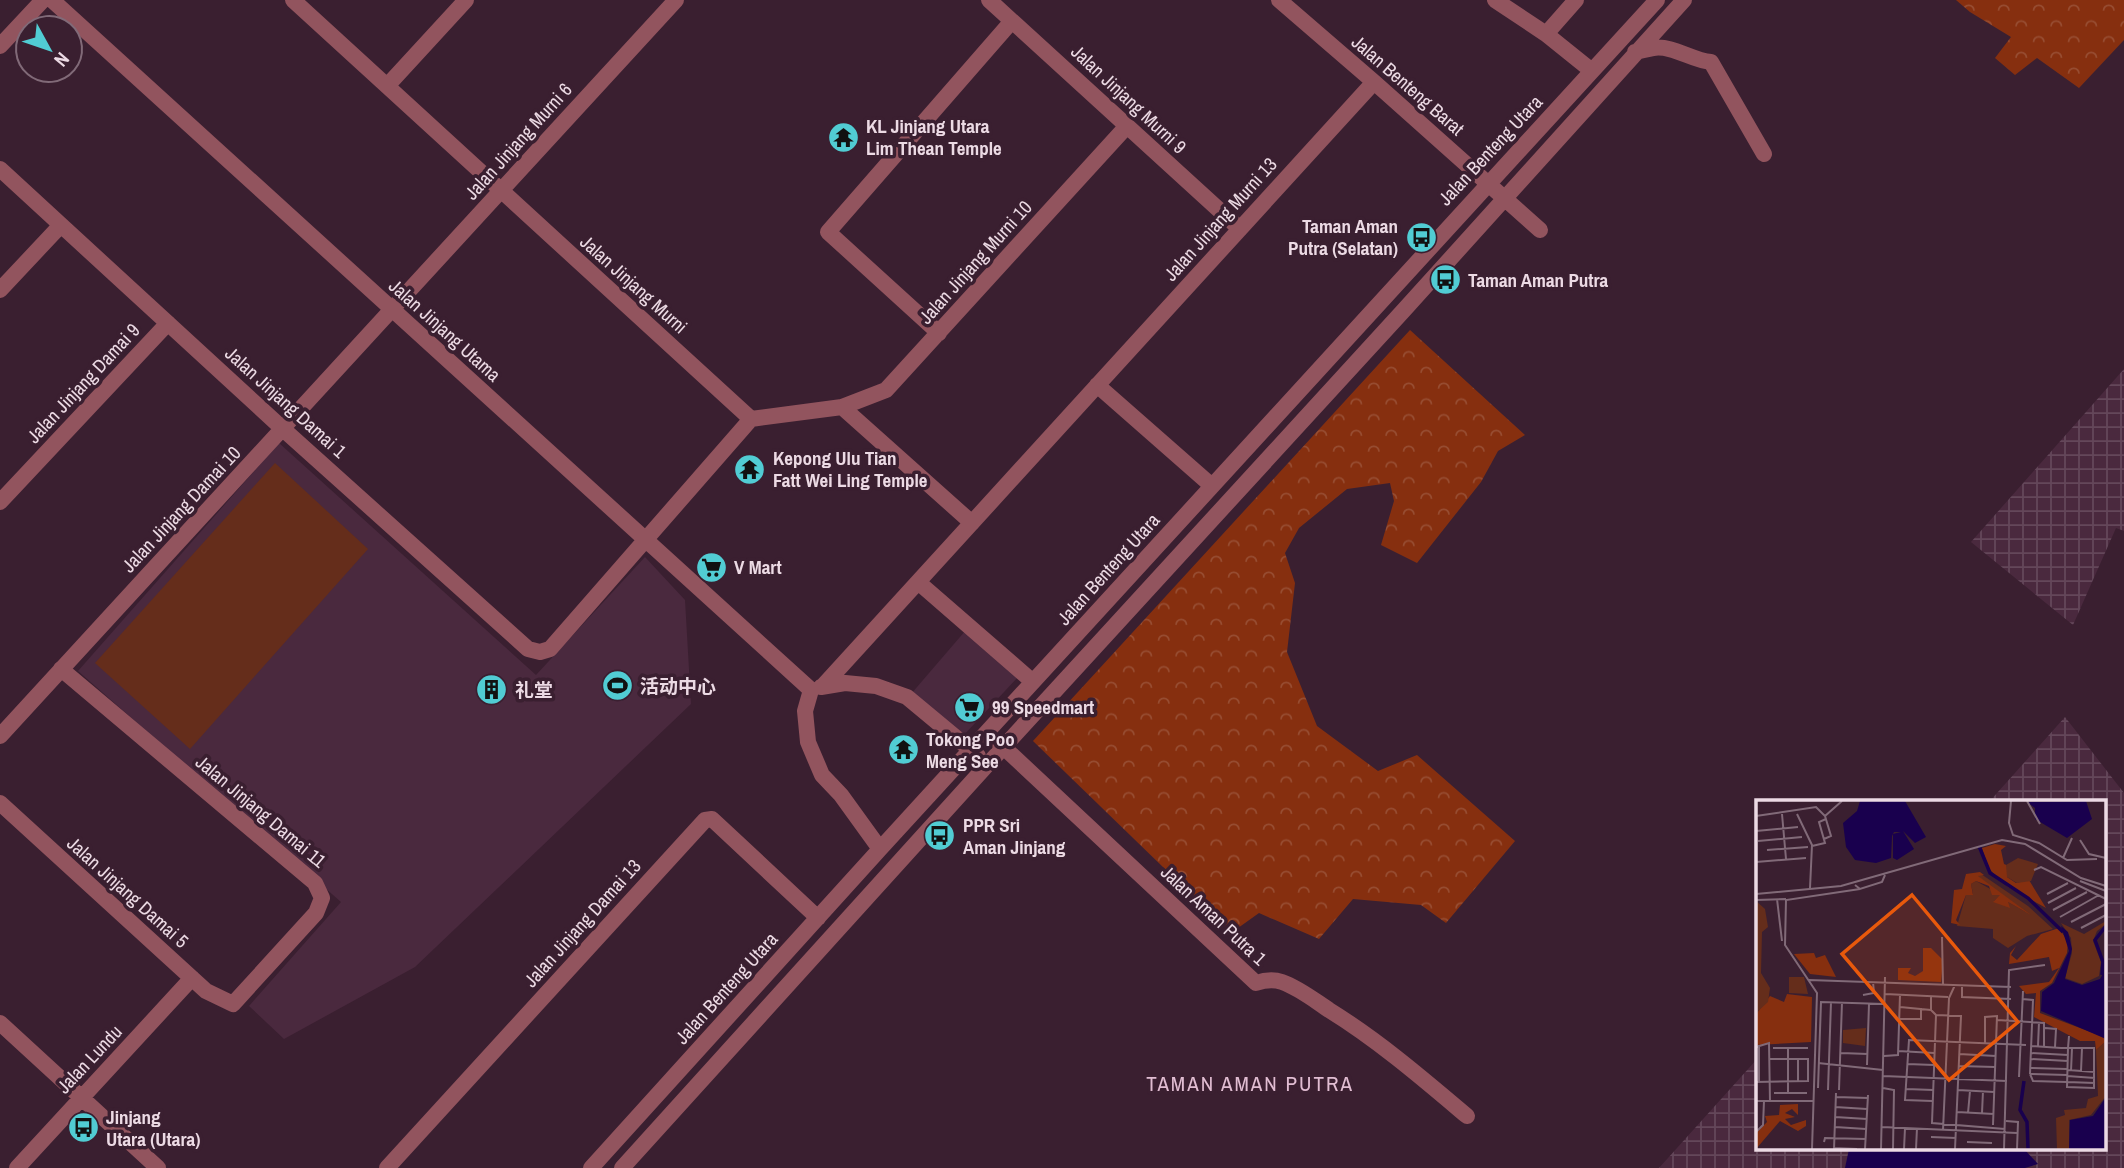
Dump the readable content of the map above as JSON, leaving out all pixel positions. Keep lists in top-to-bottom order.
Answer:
{
  "streets": {
    "street": [
      "Jalan Benteng Barat",
      "Jalan Jinjang Murni 9",
      "Jalan Jinjang Murni 6",
      "Jalan Benteng Utara",
      "Jalan Jinjang Murni 13",
      "Jalan Jinjang Murni 10",
      "Jalan Jinjang Murni",
      "Jalan Jinjang Utama",
      "Jalan Jinjang Damai 9",
      "Jalan Jinjang Damai 1",
      "Jalan Jinjang Damai 10",
      "Jalan Jinjang Damai 11",
      "Jalan Jinjang Damai 5",
      "Jalan Aman Putra 1",
      "Jalan Jinjang Damai 13",
      "Jalan Lundu"
    ]
  },
  "crossings": [
    ["Jalan Benteng Barat", "Jalan Benteng Utara"],
    ["Jalan Benteng Barat", "Jalan Jinjang Murni 13"],
    ["Jalan Jinjang Murni 9", "Jalan Jinjang Murni 13"],
    ["Jalan Jinjang Murni 9", "Jalan Jinjang Murni 10"],
    ["Jalan Jinjang Murni 6", "Jalan Jinjang Murni"],
    ["Jalan Jinjang Murni 6", "Jalan Jinjang Utama"],
    ["Jalan Jinjang Murni 6", "Jalan Jinjang Damai 10"],
    ["Jalan Benteng Utara", "Jalan Aman Putra 1"],
    ["Jalan Benteng Utara", "Jalan Jinjang Damai 13"],
    ["Jalan Jinjang Murni 13", "Jalan Jinjang Utama"],
    ["Jalan Jinjang Utama", "Jalan Jinjang Damai 1"],
    ["Jalan Jinjang Utama", "Jalan Jinjang Damai 10"],
    ["Jalan Jinjang Damai 9", "Jalan Jinjang Damai 1"],
    ["Jalan Jinjang Damai 1", "Jalan Jinjang Damai 10"],
    ["Jalan Jinjang Damai 10", "Jalan Jinjang Damai 11"],
    ["Jalan Jinjang Damai 11", "Jalan Jinjang Damai 5"],
    ["Jalan Jinjang Damai 5", "Jalan Lundu"]
  ],
  "districts": ["TAMAN AMAN PUTRA"],
  "places": {
    "temple": ["KL Jinjang Utara Lim Thean Temple", "Kepong Ulu Tian Fatt Wei Ling Temple", "Tokong Poo Meng See"],
    "bus stop": [
      "Taman Aman Putra (Selatan)",
      "Taman Aman Putra",
      "PPR Sri Aman Jinjang",
      "Jinjang Utara (Utara)"
    ],
    "supermarket": ["V Mart", "99 Speedmart"],
    "sports": ["活动中心"],
    "building": ["礼堂"]
  },
  "north": "bottom right"
}
